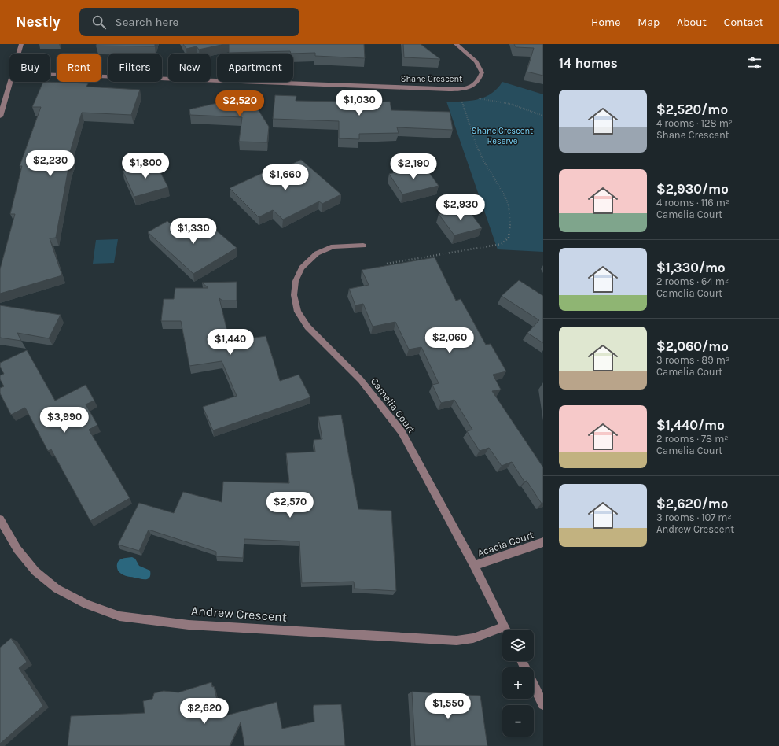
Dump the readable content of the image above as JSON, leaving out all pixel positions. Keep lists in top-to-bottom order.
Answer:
{
  "streets": {
    "street": [
      "Shane Crescent",
      "Camelia Court",
      "Acacia Court",
      "Andrew Crescent"
    ]
  },
  "crossings": [
    ["Camelia Court", "Acacia Court"]
  ],
  "parks": ["Shane Crescent Reserve"],
  "page": {
    "header": "Nestly",
    "search": "Search here",
    "nav": [
      "Home",
      "Map",
      "About",
      "Contact"
    ],
    "heading": "14 homes",
    "chip": [
      "Buy",
      "Rent",
      "Filters",
      "New",
      "Apartment"
    ],
    "list": [
      {
        "name": "$2,520/mo",
        "note": "4 rooms · 128 m² · Shane Crescent"
      },
      {
        "name": "$2,930/mo",
        "note": "4 rooms · 116 m² · Camelia Court"
      },
      {
        "name": "$1,330/mo",
        "note": "2 rooms · 64 m² · Camelia Court"
      },
      {
        "name": "$2,060/mo",
        "note": "3 rooms · 89 m² · Camelia Court"
      },
      {
        "name": "$1,440/mo",
        "note": "2 rooms · 78 m² · Camelia Court"
      },
      {
        "name": "$2,620/mo",
        "note": "3 rooms · 107 m² · Andrew Crescent"
      }
    ],
    "price": [
      "$1,030",
      "$2,520",
      "$2,230",
      "$1,800",
      "$2,190",
      "$1,660",
      "$2,930",
      "$1,330",
      "$2,060",
      "$1,440",
      "$3,990",
      "$2,570",
      "$1,550",
      "$2,620"
    ],
    "map_buttons": ["+", "−"]
  }
}
